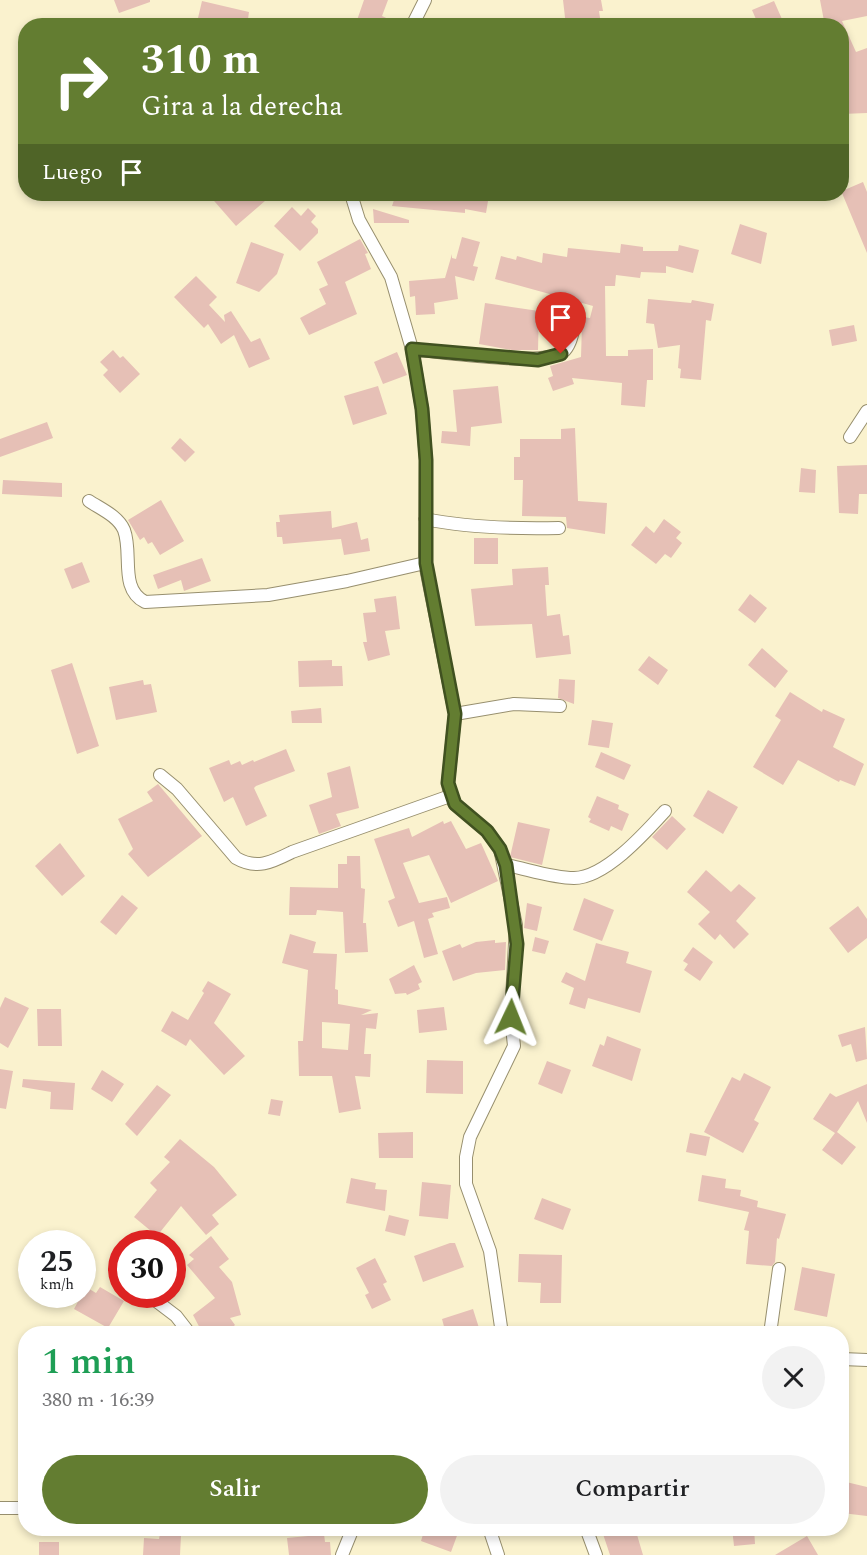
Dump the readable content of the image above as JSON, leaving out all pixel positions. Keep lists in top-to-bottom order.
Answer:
{
  "page": {
    "turn": ["310 m", "Gira a la derecha"],
    "then": "Luego",
    "speed": "25 km/h",
    "limit": "30",
    "heading": ["1 min", "380 m · 16:39"],
    "buttons": ["Salir", "Compartir"]
  }
}
